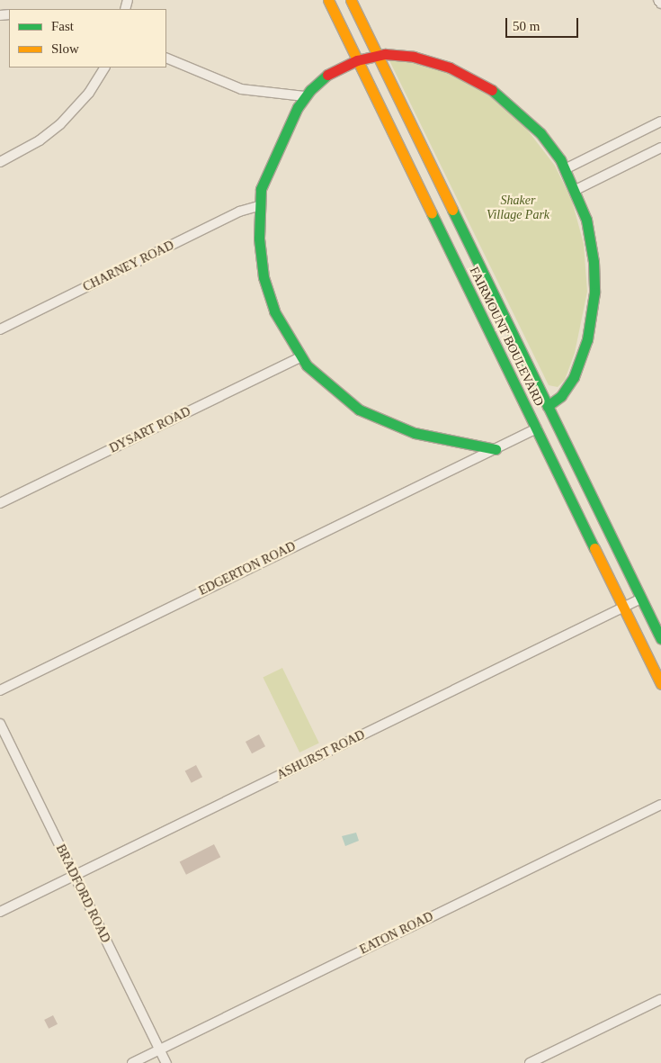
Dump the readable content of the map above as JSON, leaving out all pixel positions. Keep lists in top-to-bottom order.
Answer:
{
  "streets": {
    "main road": ["FAIRMOUNT BOULEVARD"],
    "street": [
      "CHARNEY ROAD",
      "DYSART ROAD",
      "EDGERTON ROAD",
      "ASHURST ROAD",
      "BRADFORD ROAD",
      "EATON ROAD"
    ]
  },
  "crossings": [
    ["FAIRMOUNT BOULEVARD", "EDGERTON ROAD"],
    ["FAIRMOUNT BOULEVARD", "ASHURST ROAD"],
    ["ASHURST ROAD", "BRADFORD ROAD"],
    ["BRADFORD ROAD", "EATON ROAD"]
  ],
  "parks": ["Shaker Village Park"],
  "legend": ["Fast", "Slow"],
  "scale_bar": "50 m"
}
